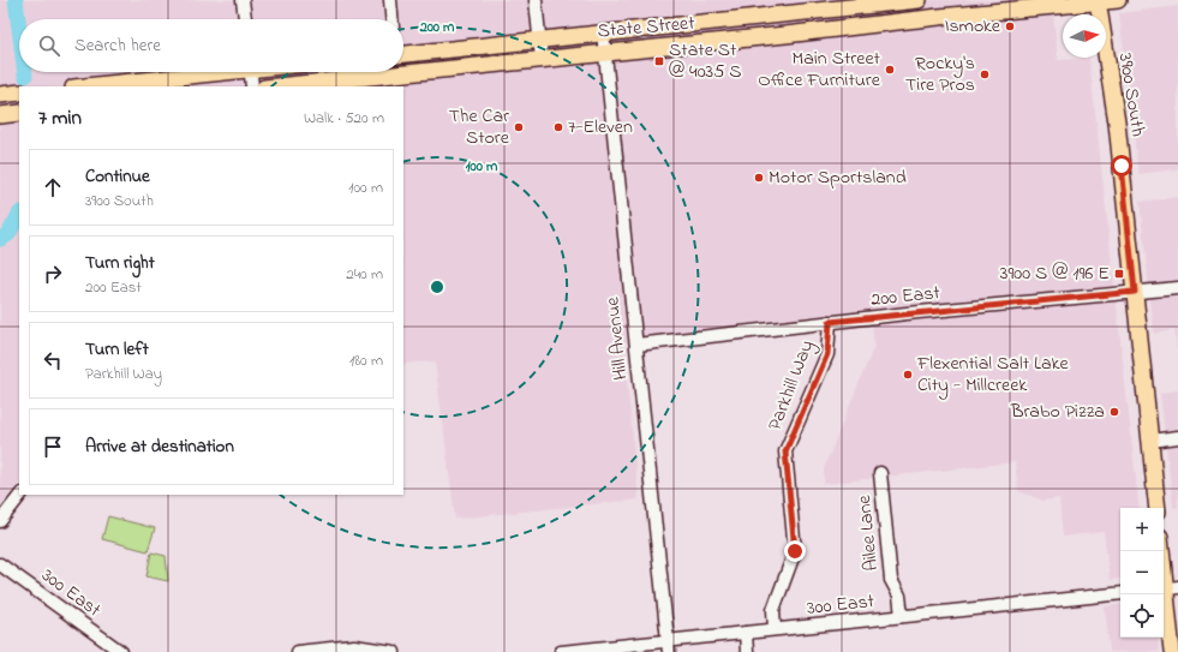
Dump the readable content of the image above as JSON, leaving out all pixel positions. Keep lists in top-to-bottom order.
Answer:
{
  "streets": {
    "main road": ["State Street", "3900 South"],
    "street": [
      "200 East",
      "Hill Avenue",
      "Parkhill Way",
      "Ailee Lane",
      "300 East"
    ]
  },
  "crossings": [
    ["State Street", "3900 South"],
    ["State Street", "Hill Avenue"],
    ["3900 South", "200 East"],
    ["200 East", "Hill Avenue"],
    ["200 East", "Parkhill Way"],
    ["Hill Avenue", "300 East"],
    ["Parkhill Way", "300 East"],
    ["Ailee Lane", "300 East"]
  ],
  "places": {
    "other": [
      "Ismoke",
      "Main Street Office Furniture",
      "Rocky's Tire Pros",
      "The Car Store",
      "7-Eleven",
      "Motor Sportsland",
      "Flexential Salt Lake City - Millcreek",
      "Brabo Pizza"
    ],
    "transit": ["State St @ 4035 S", "3900 S @ 196 E"]
  },
  "north": "right",
  "page": {
    "search": "Search here",
    "heading": ["7 min", "Walk · 520 m"],
    "list": [
      ["Continue", "3900 South", "100 m"],
      ["Turn right", "200 East", "240 m"],
      ["Turn left", "Parkhill Way", "180 m"],
      "Arrive at destination"
    ],
    "map_buttons": ["+", "−"]
  },
  "rings": ["200 m", "100 m"]
}
